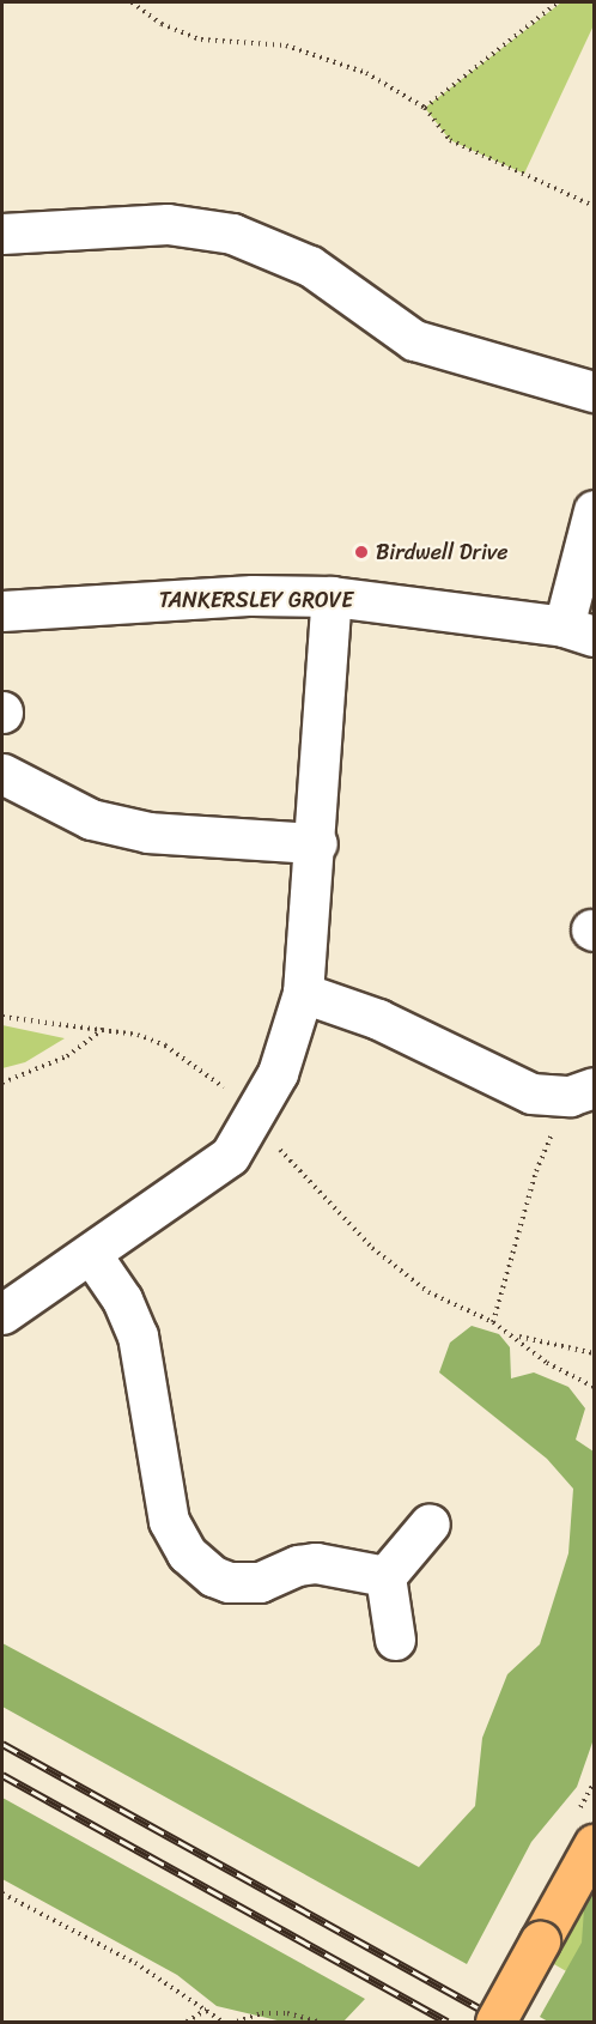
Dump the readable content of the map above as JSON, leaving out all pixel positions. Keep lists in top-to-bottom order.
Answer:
{
  "streets": {
    "street": ["TANKERSLEY GROVE"]
  },
  "places": ["Birdwell Drive"]
}
